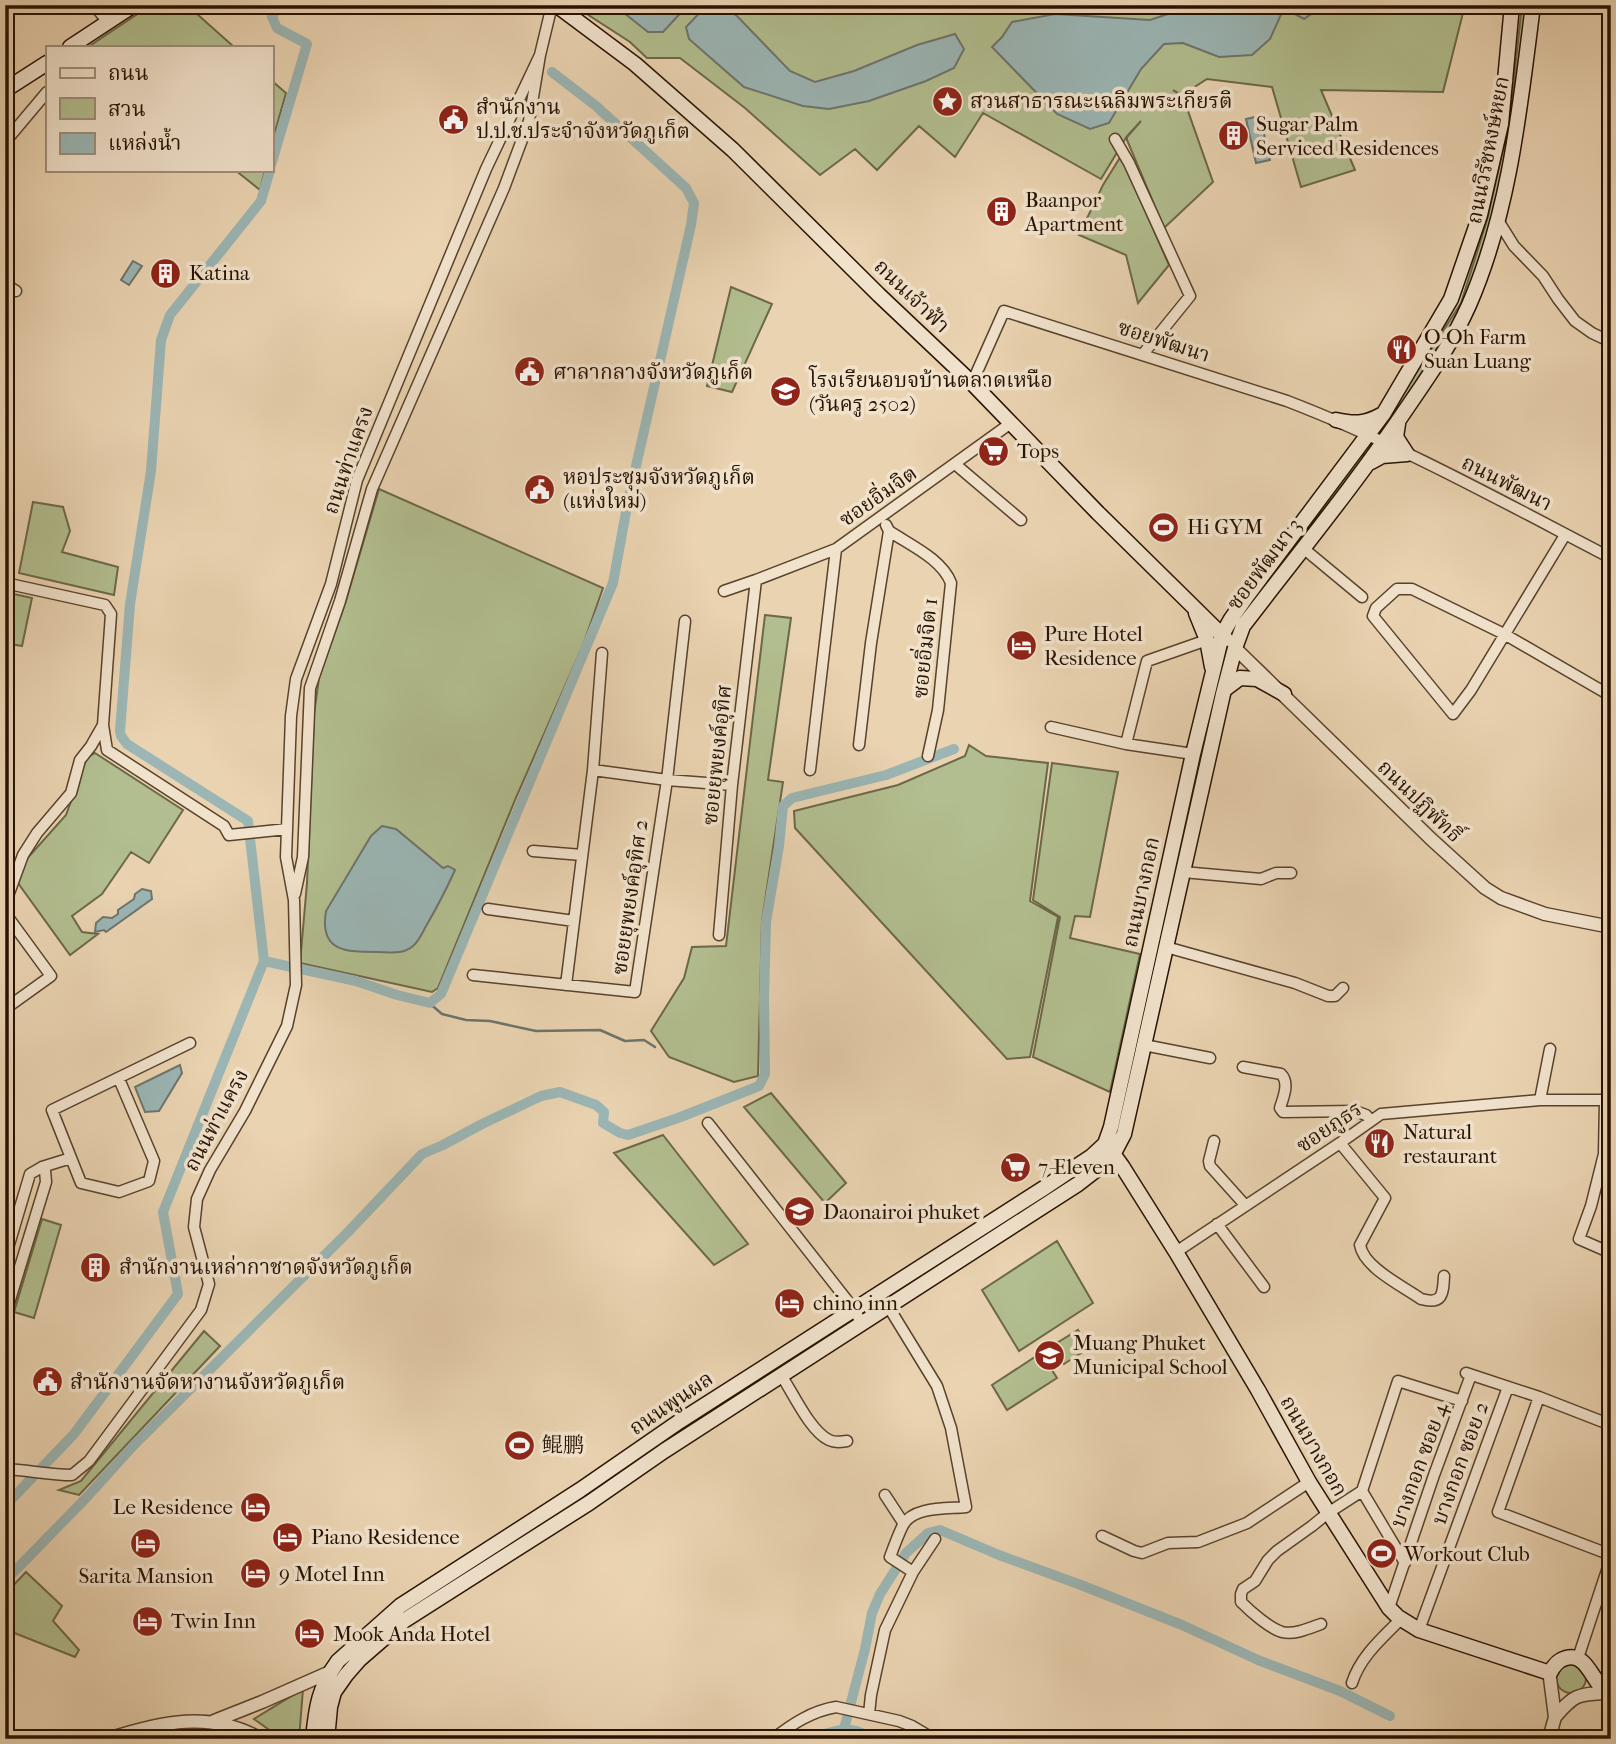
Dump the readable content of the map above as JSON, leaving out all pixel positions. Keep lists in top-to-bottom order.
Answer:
{
  "streets": {
    "main road": [
      "ถนนวิรัชหงษ์หยก",
      "ถนนเจ้าฟ้า",
      "ซอยพัฒนา 3",
      "ถนนบางกอก",
      "ถนนพูนผล"
    ],
    "street": [
      "ซอยพัฒนา",
      "ถนนท่าแครง",
      "ถนนพัฒนา",
      "ซอยอิ่มจิต",
      "ซอยอิ่มจิต 1",
      "ซอยยุพยงค์อุทิศ",
      "ถนนปฏิพัทธิ์",
      "ซอยยุพยงค์อุทิศ 2",
      "ซอยภูธร",
      "บางกอก ซอย 2",
      "บางกอก ซอย 4"
    ]
  },
  "crossings": [
    ["ถนนวิรัชหงษ์หยก", "ซอยพัฒนา"],
    ["ถนนวิรัชหงษ์หยก", "ถนนพัฒนา"],
    ["ถนนวิรัชหงษ์หยก", "ซอยพัฒนา 3"],
    ["ถนนเจ้าฟ้า", "ซอยพัฒนา"],
    ["ถนนเจ้าฟ้า", "ถนนท่าแครง"],
    ["ถนนเจ้าฟ้า", "ซอยอิ่มจิต"],
    ["ถนนเจ้าฟ้า", "ซอยพัฒนา 3"],
    ["ถนนเจ้าฟ้า", "ถนนปฏิพัทธิ์"],
    ["ถนนเจ้าฟ้า", "ถนนบางกอก"],
    ["ซอยพัฒนา", "ถนนพัฒนา"],
    ["ซอยพัฒนา", "ซอยพัฒนา 3"],
    ["ถนนพัฒนา", "ซอยพัฒนา 3"],
    ["ซอยอิ่มจิต", "ซอยยุพยงค์อุทิศ"],
    ["ซอยพัฒนา 3", "ถนนปฏิพัทธิ์"],
    ["ซอยพัฒนา 3", "ถนนบางกอก"],
    ["ถนนปฏิพัทธิ์", "ถนนบางกอก"],
    ["ถนนบางกอก", "ซอยภูธร"],
    ["ถนนบางกอก", "ถนนพูนผล"],
    ["ถนนบางกอก", "บางกอก ซอย 2"],
    ["ถนนบางกอก", "บางกอก ซอย 4"],
    ["บางกอก ซอย 2", "บางกอก ซอย 4"]
  ],
  "places": {
    "place": ["สวนสาธารณะเฉลิมพระเกียรติ"],
    "public building": [
      "สำนักงาน ป.ป.ช.ประจำจังหวัดภูเก็ต",
      "ศาลากลางจังหวัดภูเก็ต",
      "หอประชุมจังหวัดภูเก็ต (แห่งใหม่)",
      "สำนักงานจัดหางานจังหวัดภูเก็ต"
    ],
    "building": [
      "Sugar Palm Serviced Residences",
      "Baanpor Apartment",
      "Katina",
      "สำนักงานเหล่ากาชาดจังหวัดภูเก็ต"
    ],
    "restaurant": ["O-Oh Farm Suan Luang", "Natural restaurant"],
    "school or university": ["โรงเรียนอบจบ้านตลาดเหนือ (วันครู 2502)", "Daonairoi phuket", "Muang Phuket Municipal School"],
    "supermarket": ["Tops", "7-Eleven"],
    "sports": ["Hi GYM", "鲲鹏", "Workout Club"],
    "hotel": [
      "Pure Hotel Residence",
      "chino inn",
      "Le Residence",
      "Piano Residence",
      "Sarita Mansion",
      "9 Motel Inn",
      "Twin Inn",
      "Mook Anda Hotel"
    ]
  },
  "legend": ["ถนน", "สวน", "แหล่งน้ำ"]
}
